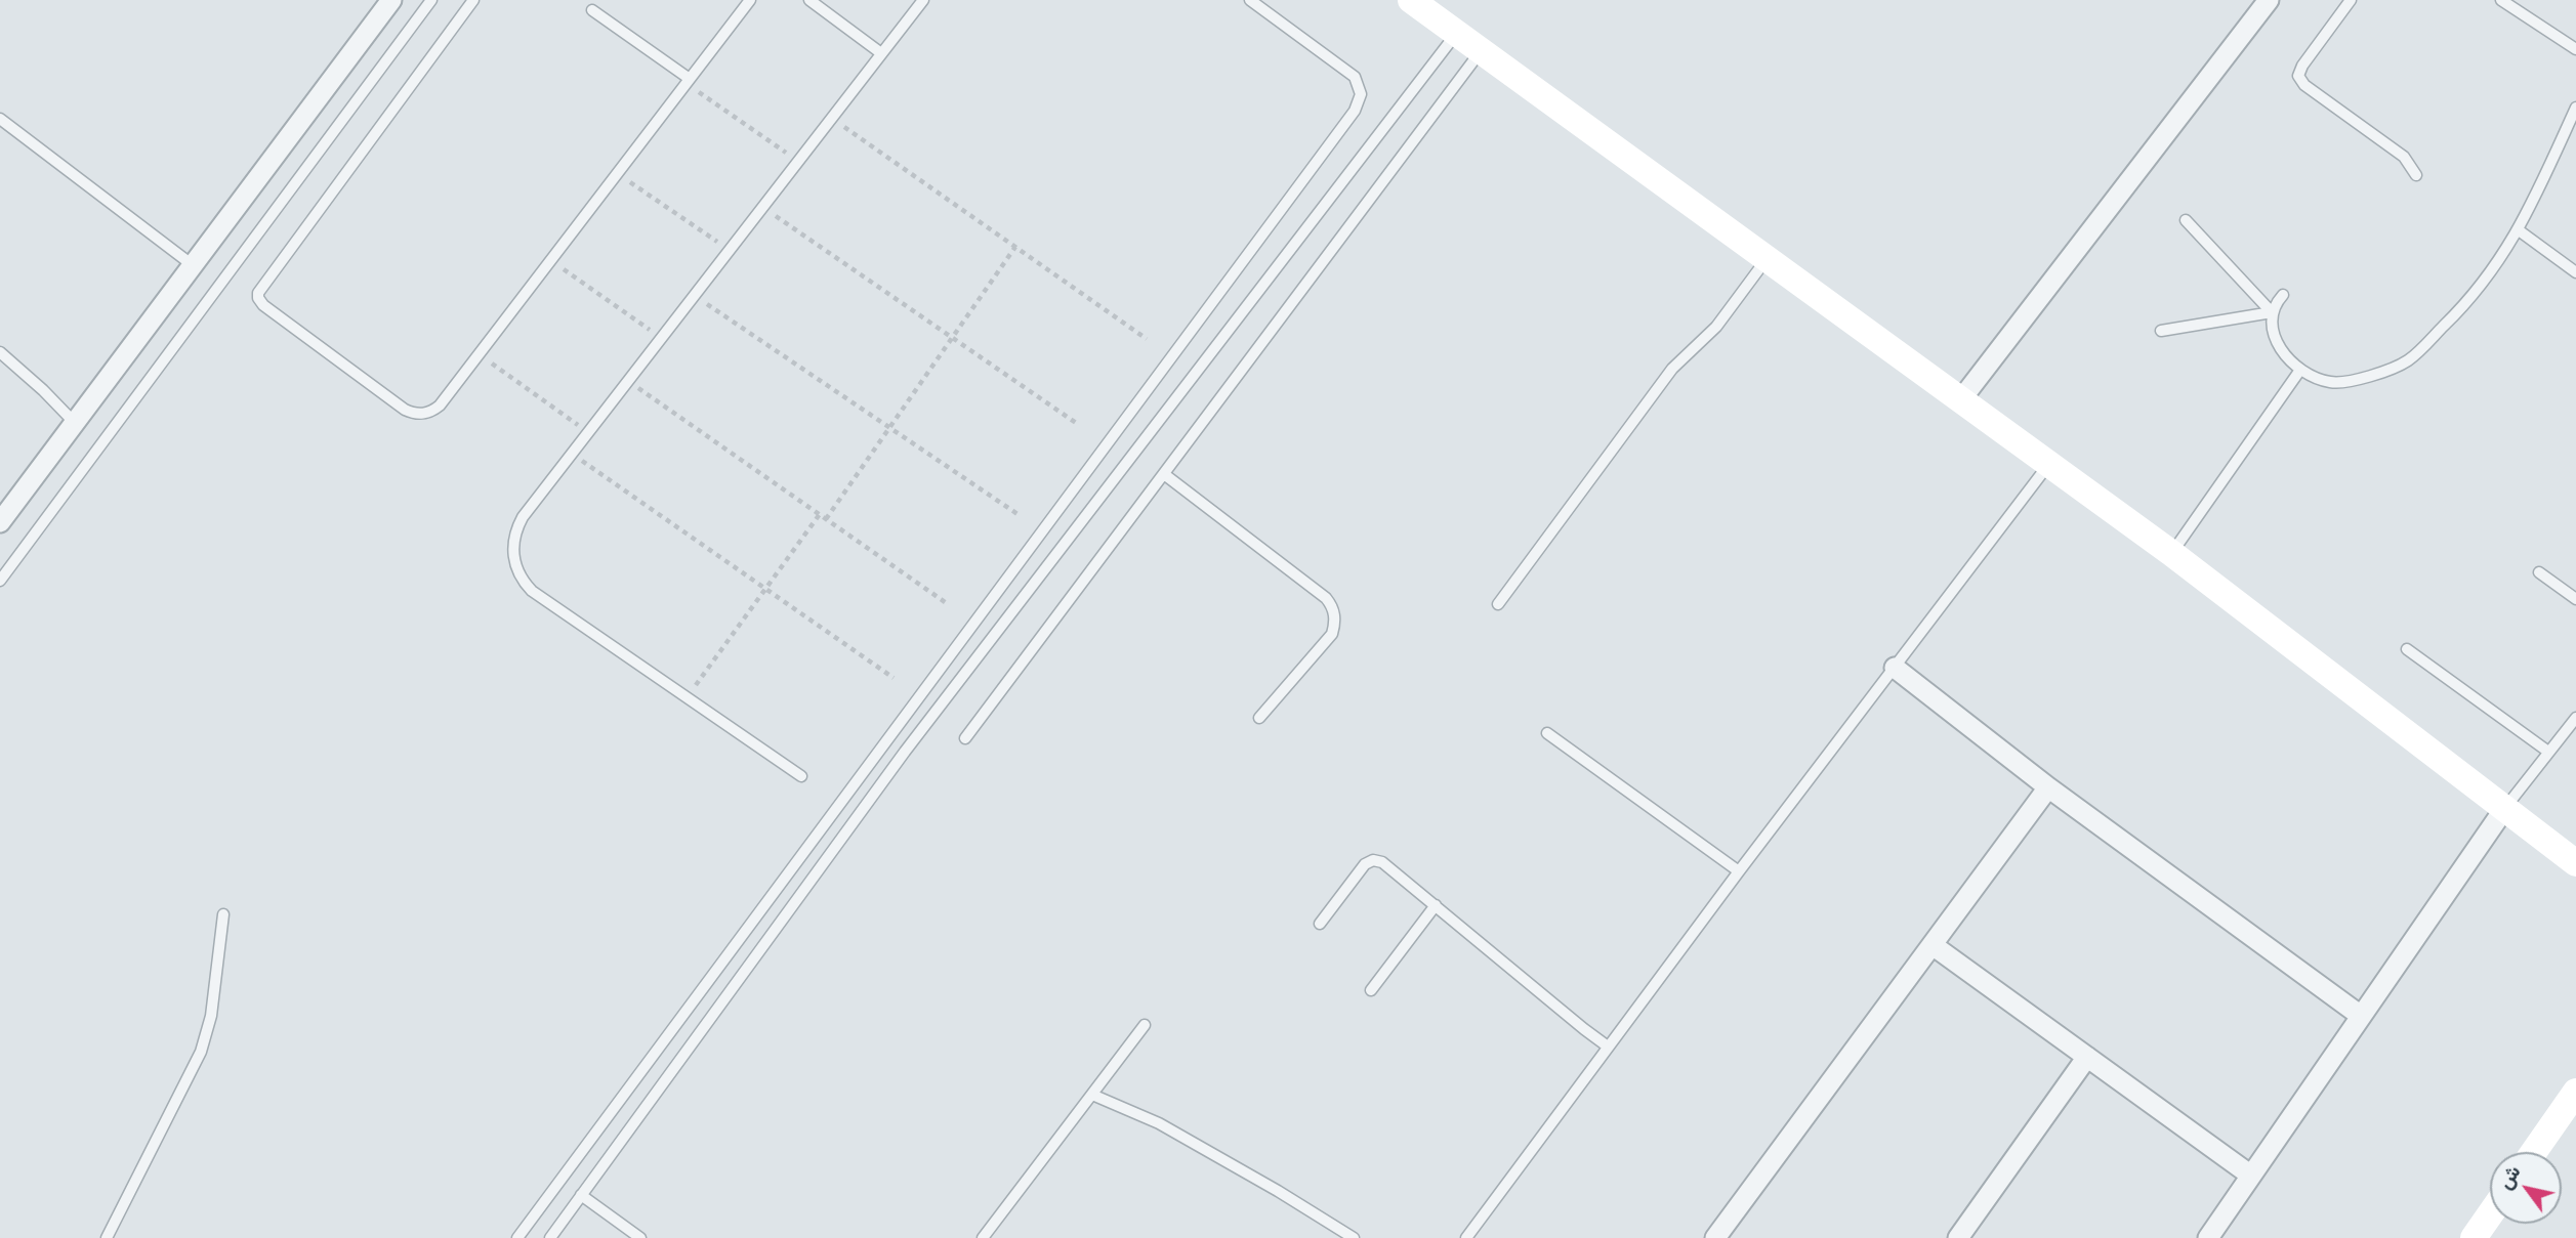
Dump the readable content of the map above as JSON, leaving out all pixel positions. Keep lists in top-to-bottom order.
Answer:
{
  "north": "top left"
}
